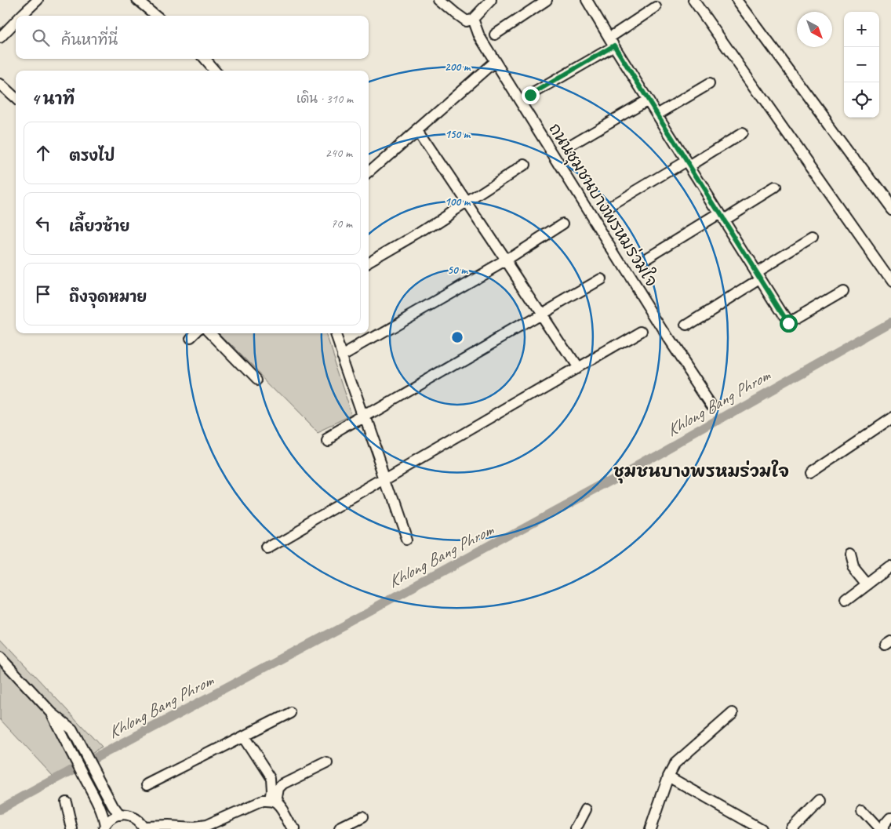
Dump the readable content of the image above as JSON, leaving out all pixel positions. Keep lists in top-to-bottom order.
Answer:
{
  "streets": {
    "street": ["ถนนชุมชนบางพรหมร่วมใจ"]
  },
  "districts": ["ชุมชนบางพรหมร่วมใจ"],
  "water": ["Khlong Bang Phrom"],
  "north": "bottom right",
  "page": {
    "map_buttons": ["+", "−"],
    "search": "ค้นหาที่นี่",
    "heading": ["4 นาที", "เดิน · 310 m"],
    "list": [
      ["ตรงไป", "240 m"],
      ["เลี้ยวซ้าย", "70 m"],
      "ถึงจุดหมาย"
    ]
  },
  "rings": [
    "200 m",
    "150 m",
    "100 m",
    "50 m"
  ]
}
